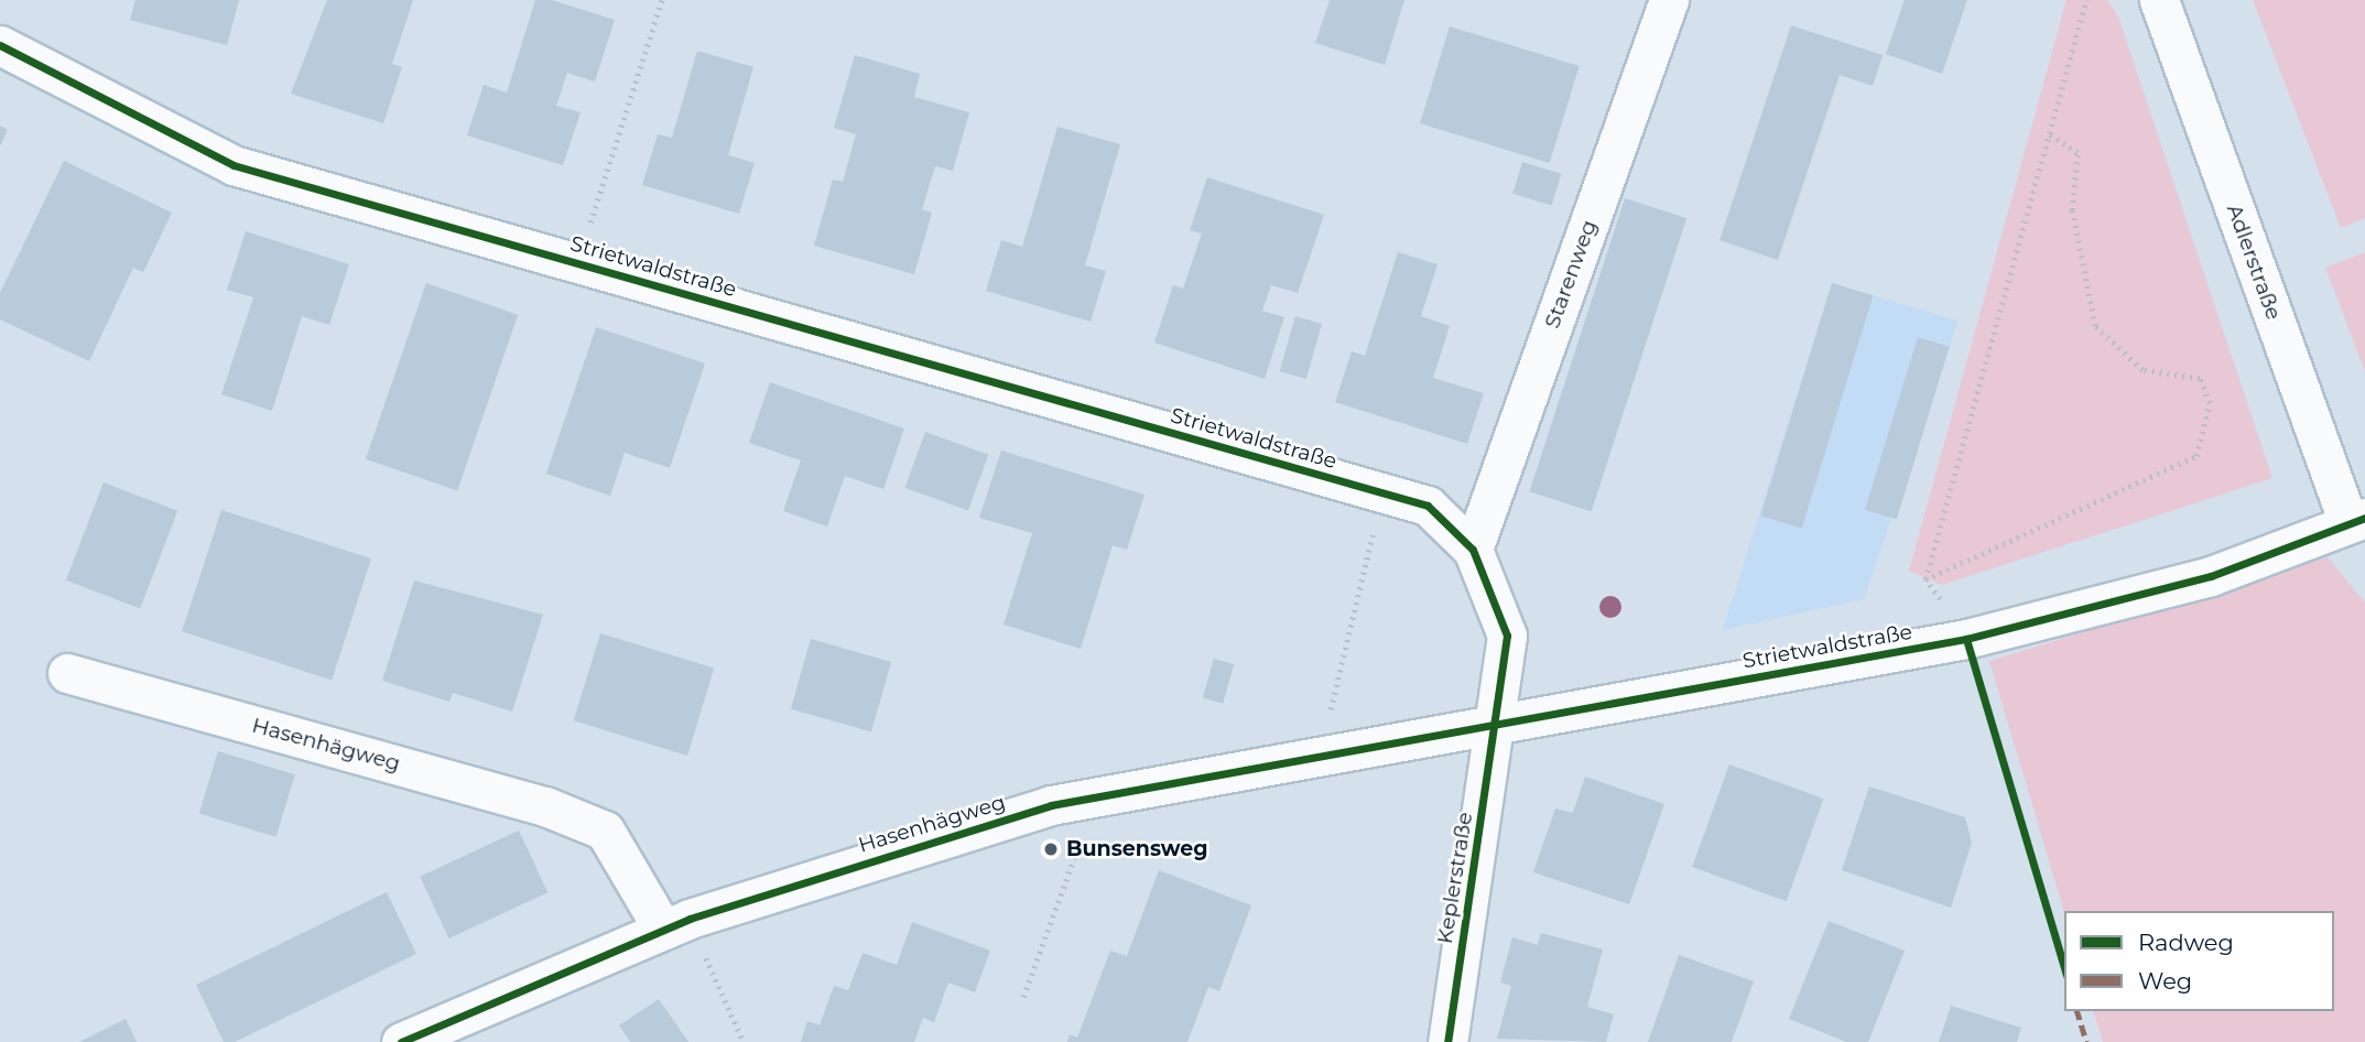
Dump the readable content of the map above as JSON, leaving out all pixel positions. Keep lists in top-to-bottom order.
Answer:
{
  "streets": {
    "street": [
      "Adlerstraße",
      "Strietwaldstraße",
      "Starenweg",
      "Hasenhägweg",
      "Keplerstraße"
    ]
  },
  "crossings": [
    ["Adlerstraße", "Strietwaldstraße"],
    ["Strietwaldstraße", "Starenweg"],
    ["Strietwaldstraße", "Hasenhägweg"],
    ["Strietwaldstraße", "Keplerstraße"],
    ["Hasenhägweg", "Keplerstraße"]
  ],
  "places": ["Bunsensweg"],
  "legend": ["Radweg", "Weg"]
}
